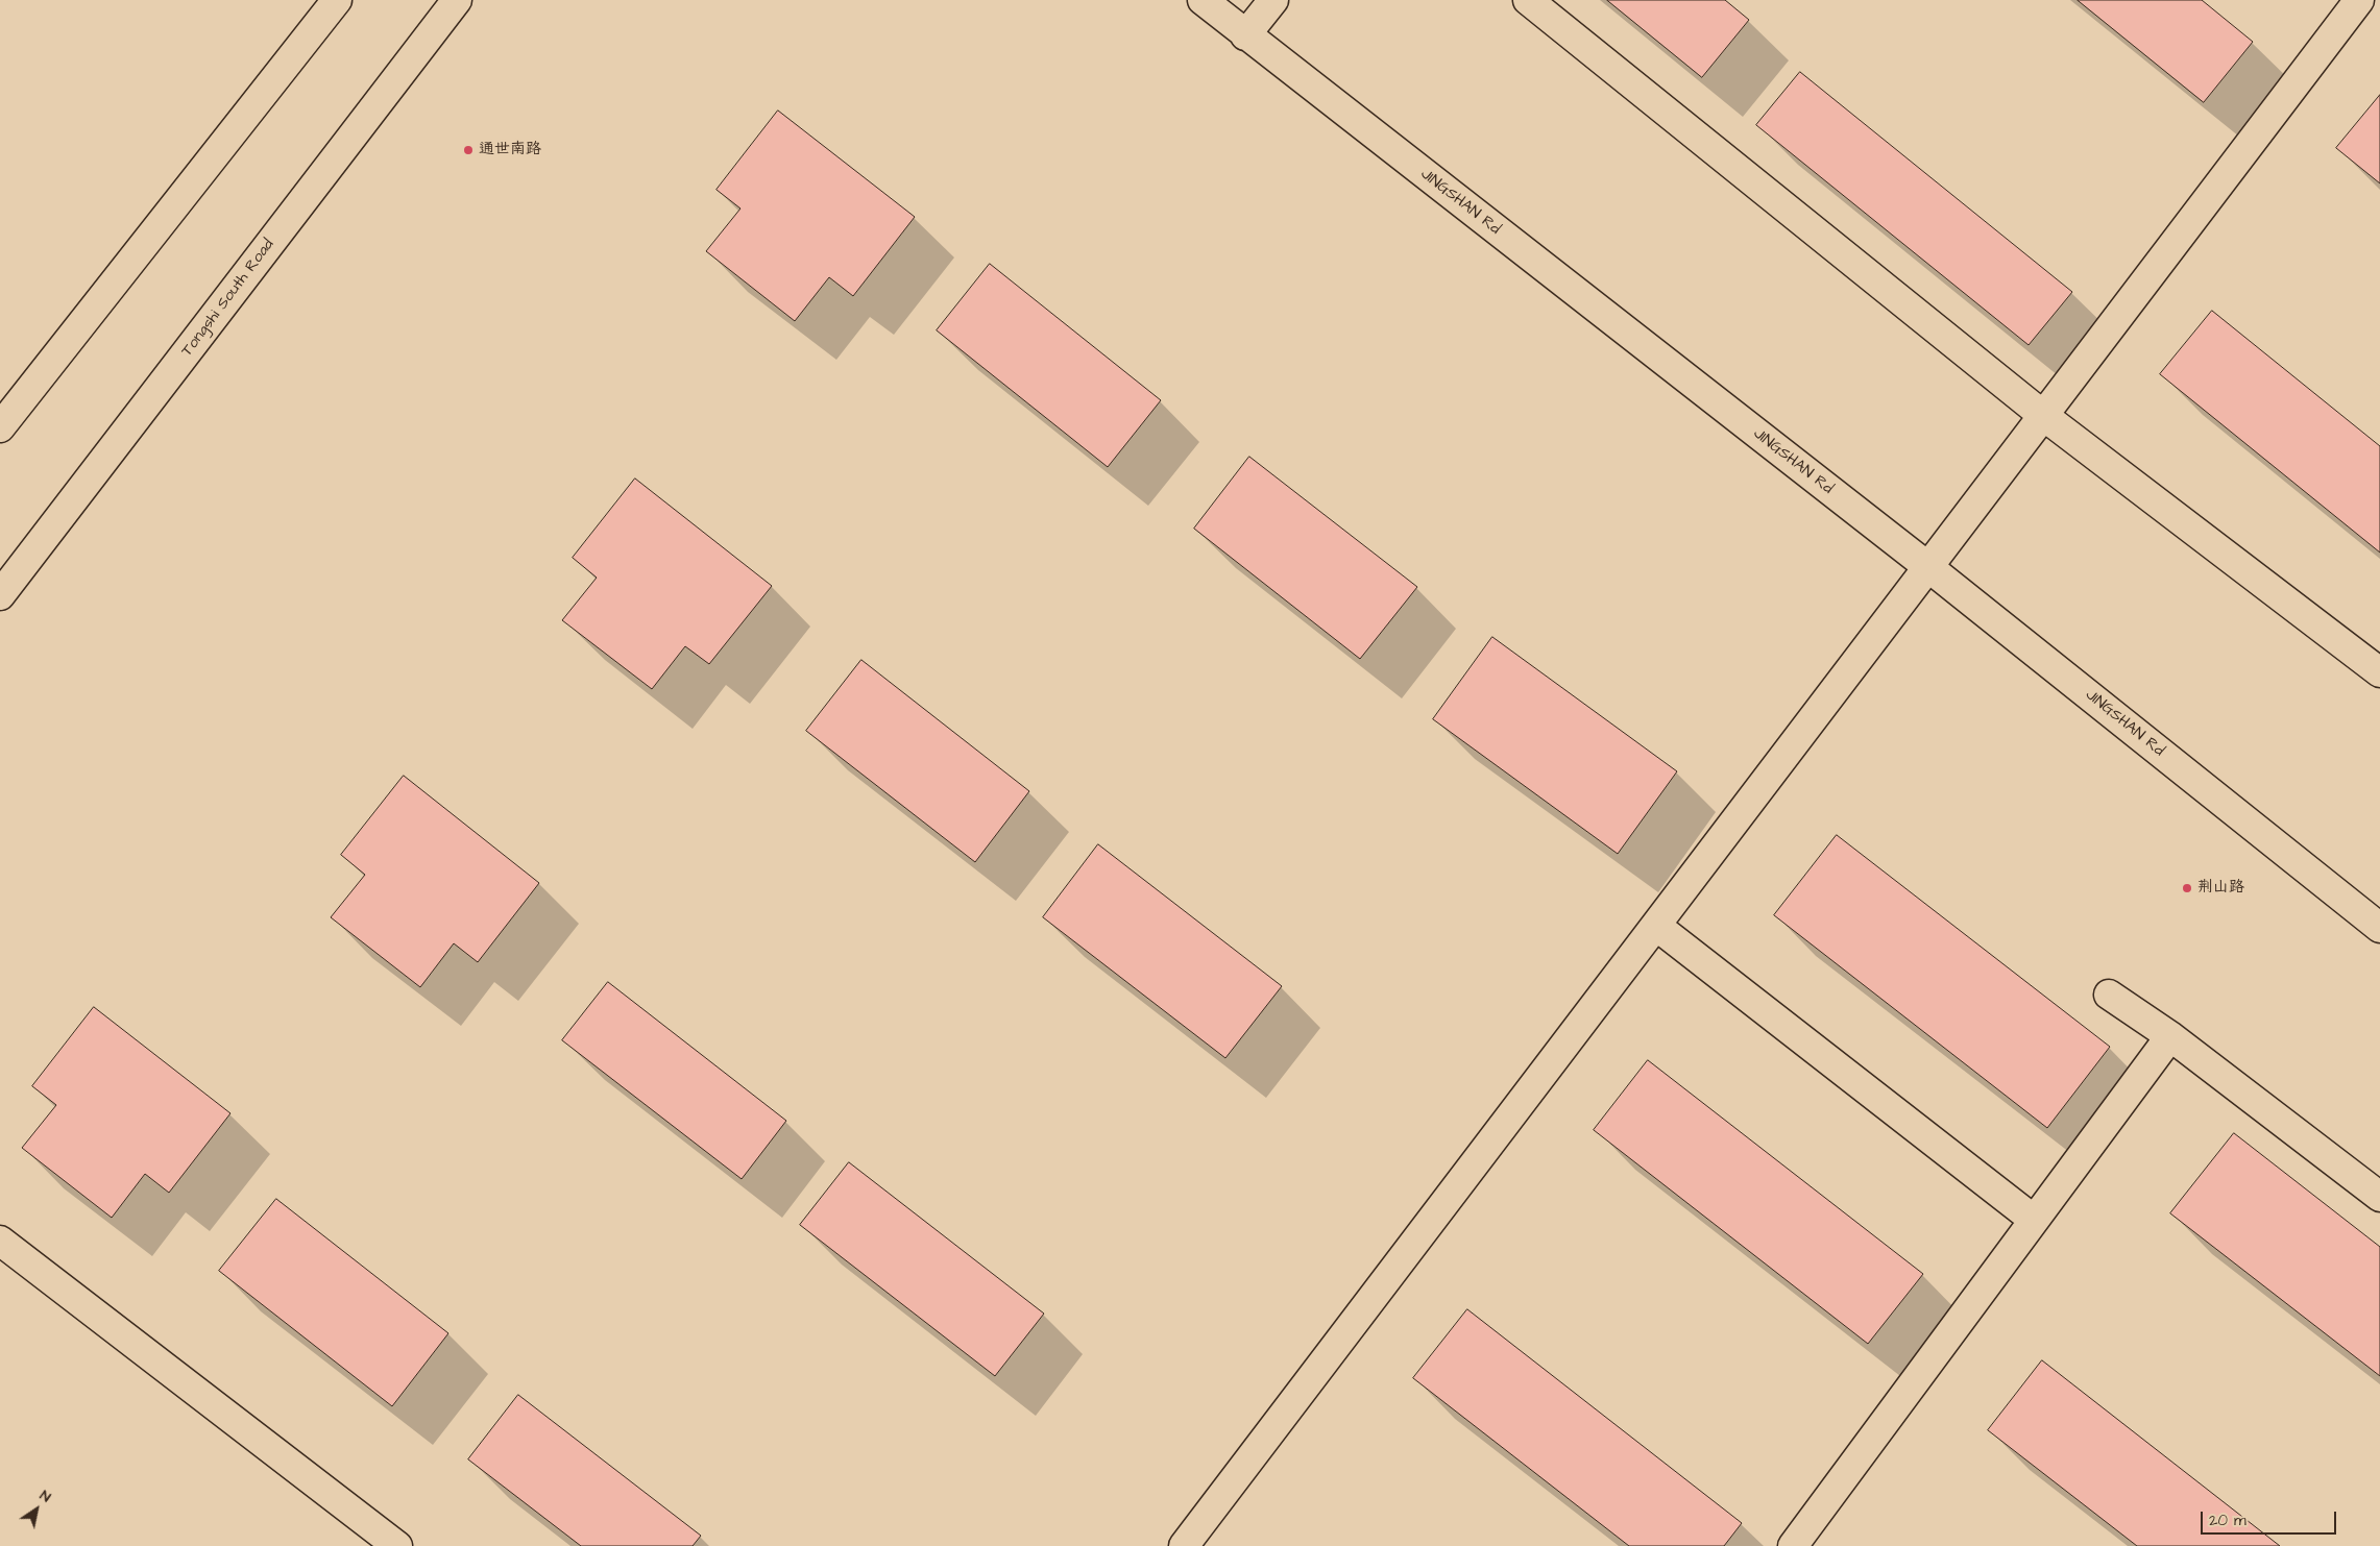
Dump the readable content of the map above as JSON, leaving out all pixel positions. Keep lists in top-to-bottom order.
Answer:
{
  "streets": {
    "street": ["JINGSHAN Rd", "Tongshi South Road"]
  },
  "places": ["通世南路", "荆山路"],
  "scale_bar": "20 m",
  "north": "top right"
}
